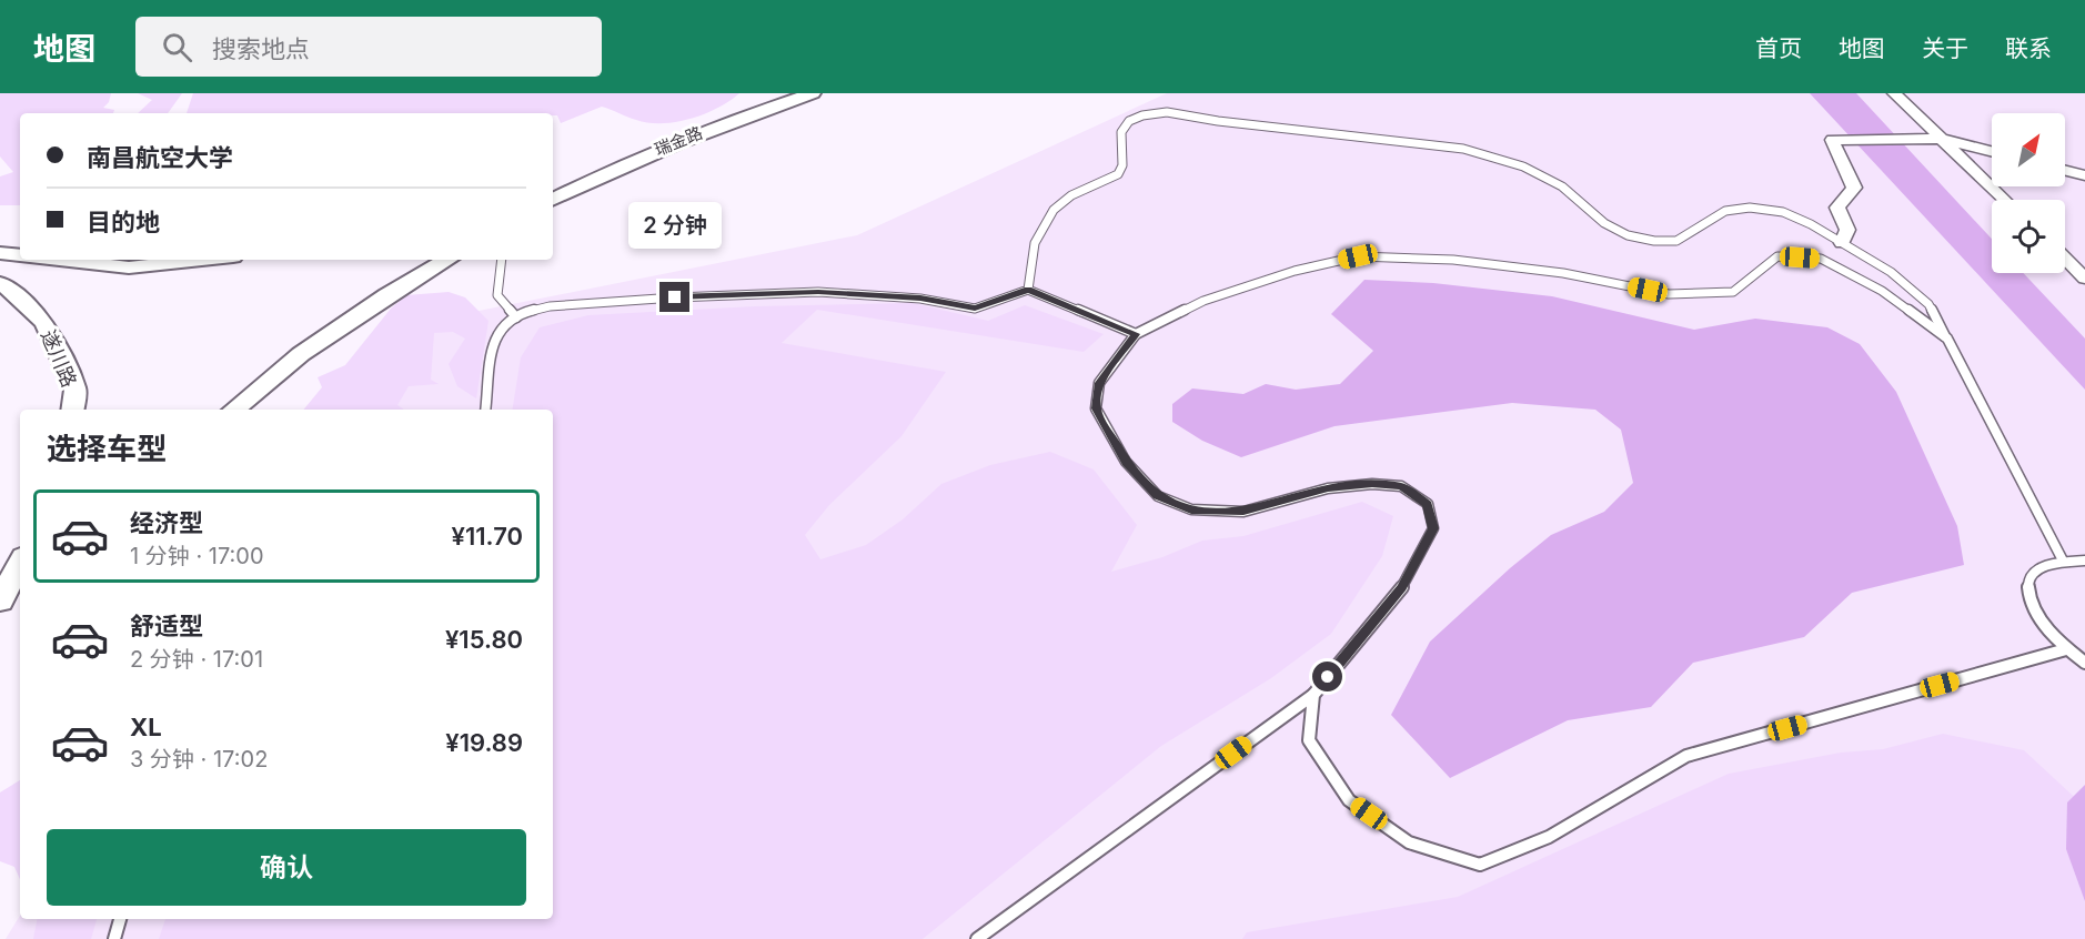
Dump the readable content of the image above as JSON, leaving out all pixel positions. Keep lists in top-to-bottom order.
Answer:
{
  "streets": {
    "street": ["瑞金路", "遂川路"]
  },
  "north": "top right",
  "page": {
    "header": "地图",
    "search": "搜索地点",
    "nav": [
      "首页",
      "地图",
      "关于",
      "联系"
    ],
    "banner": ["南昌航空大学", "目的地"],
    "bubble": "2 分钟",
    "heading": "选择车型",
    "list": [
      {
        "name": "经济型",
        "note": "1 分钟 · 17:00",
        "value": "¥11.70"
      },
      {
        "name": "舒适型",
        "note": "2 分钟 · 17:01",
        "value": "¥15.80"
      },
      {
        "name": "XL",
        "note": "3 分钟 · 17:02",
        "value": "¥19.89"
      }
    ],
    "buttons": "确认"
  }
}
